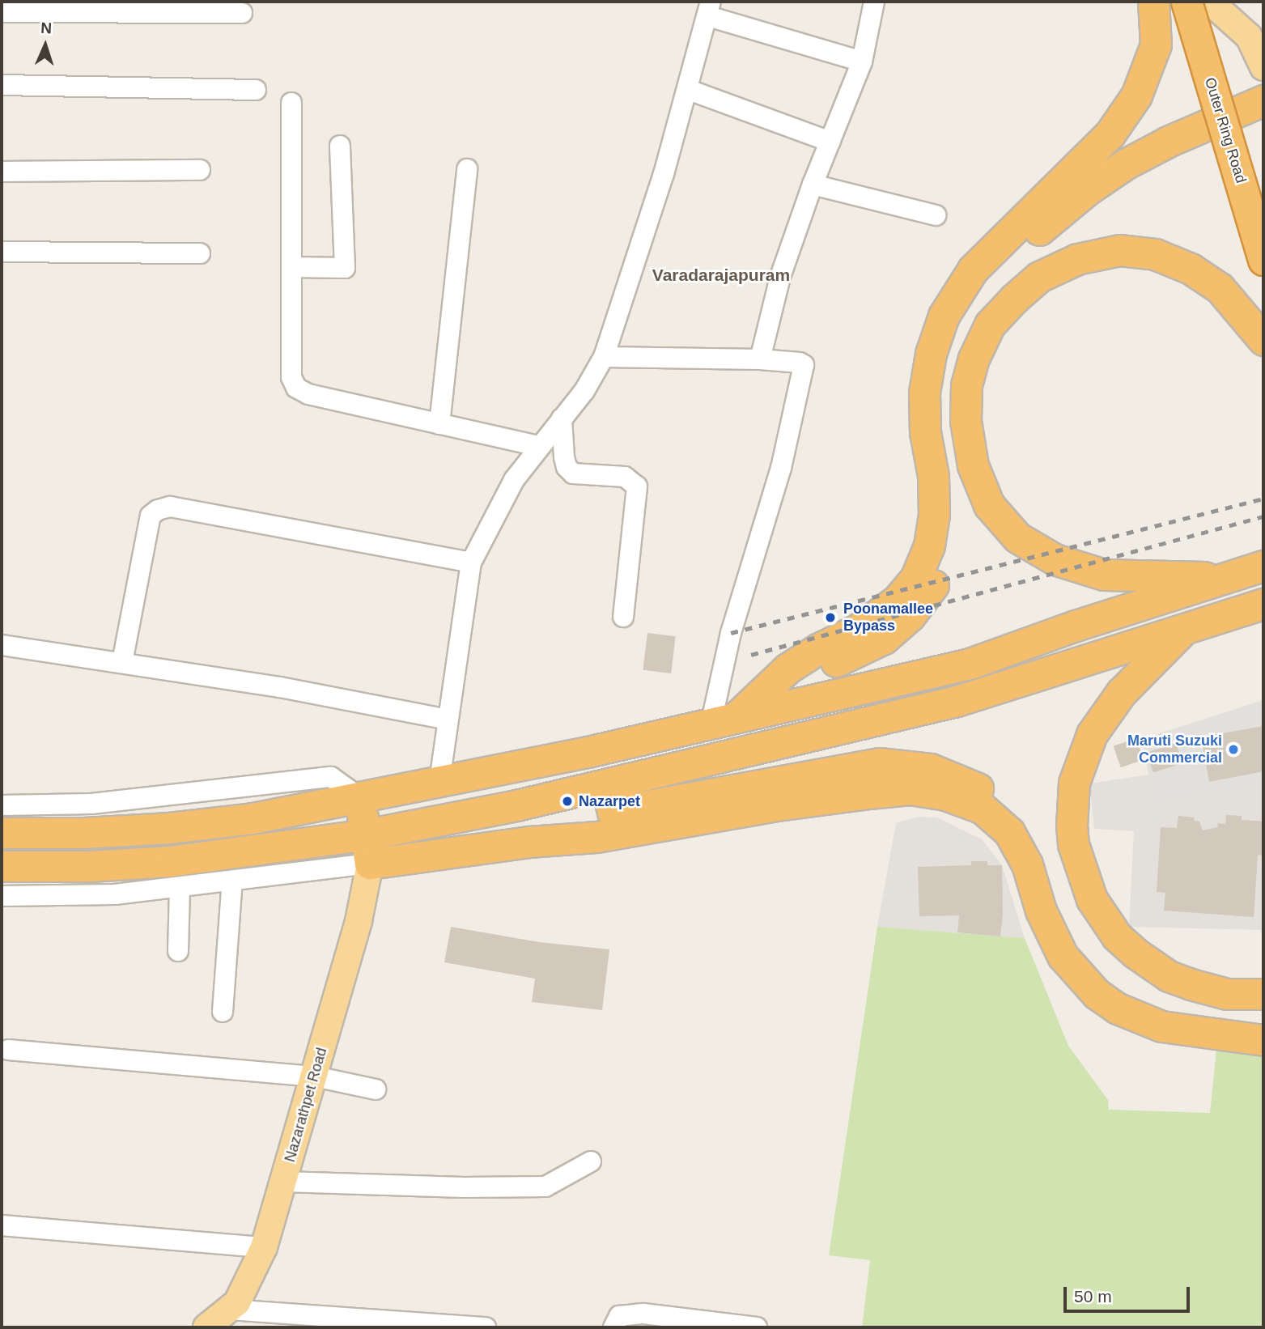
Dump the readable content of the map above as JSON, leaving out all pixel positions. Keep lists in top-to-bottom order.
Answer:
{
  "streets": {
    "highway": ["Outer Ring Road"],
    "main road": ["Nazarathpet Road"]
  },
  "districts": ["Varadarajapuram"],
  "places": ["Poonamallee Bypass", "Maruti Suzuki Commercial", "Nazarpet"],
  "scale_bar": "50 m",
  "north": "top"
}
